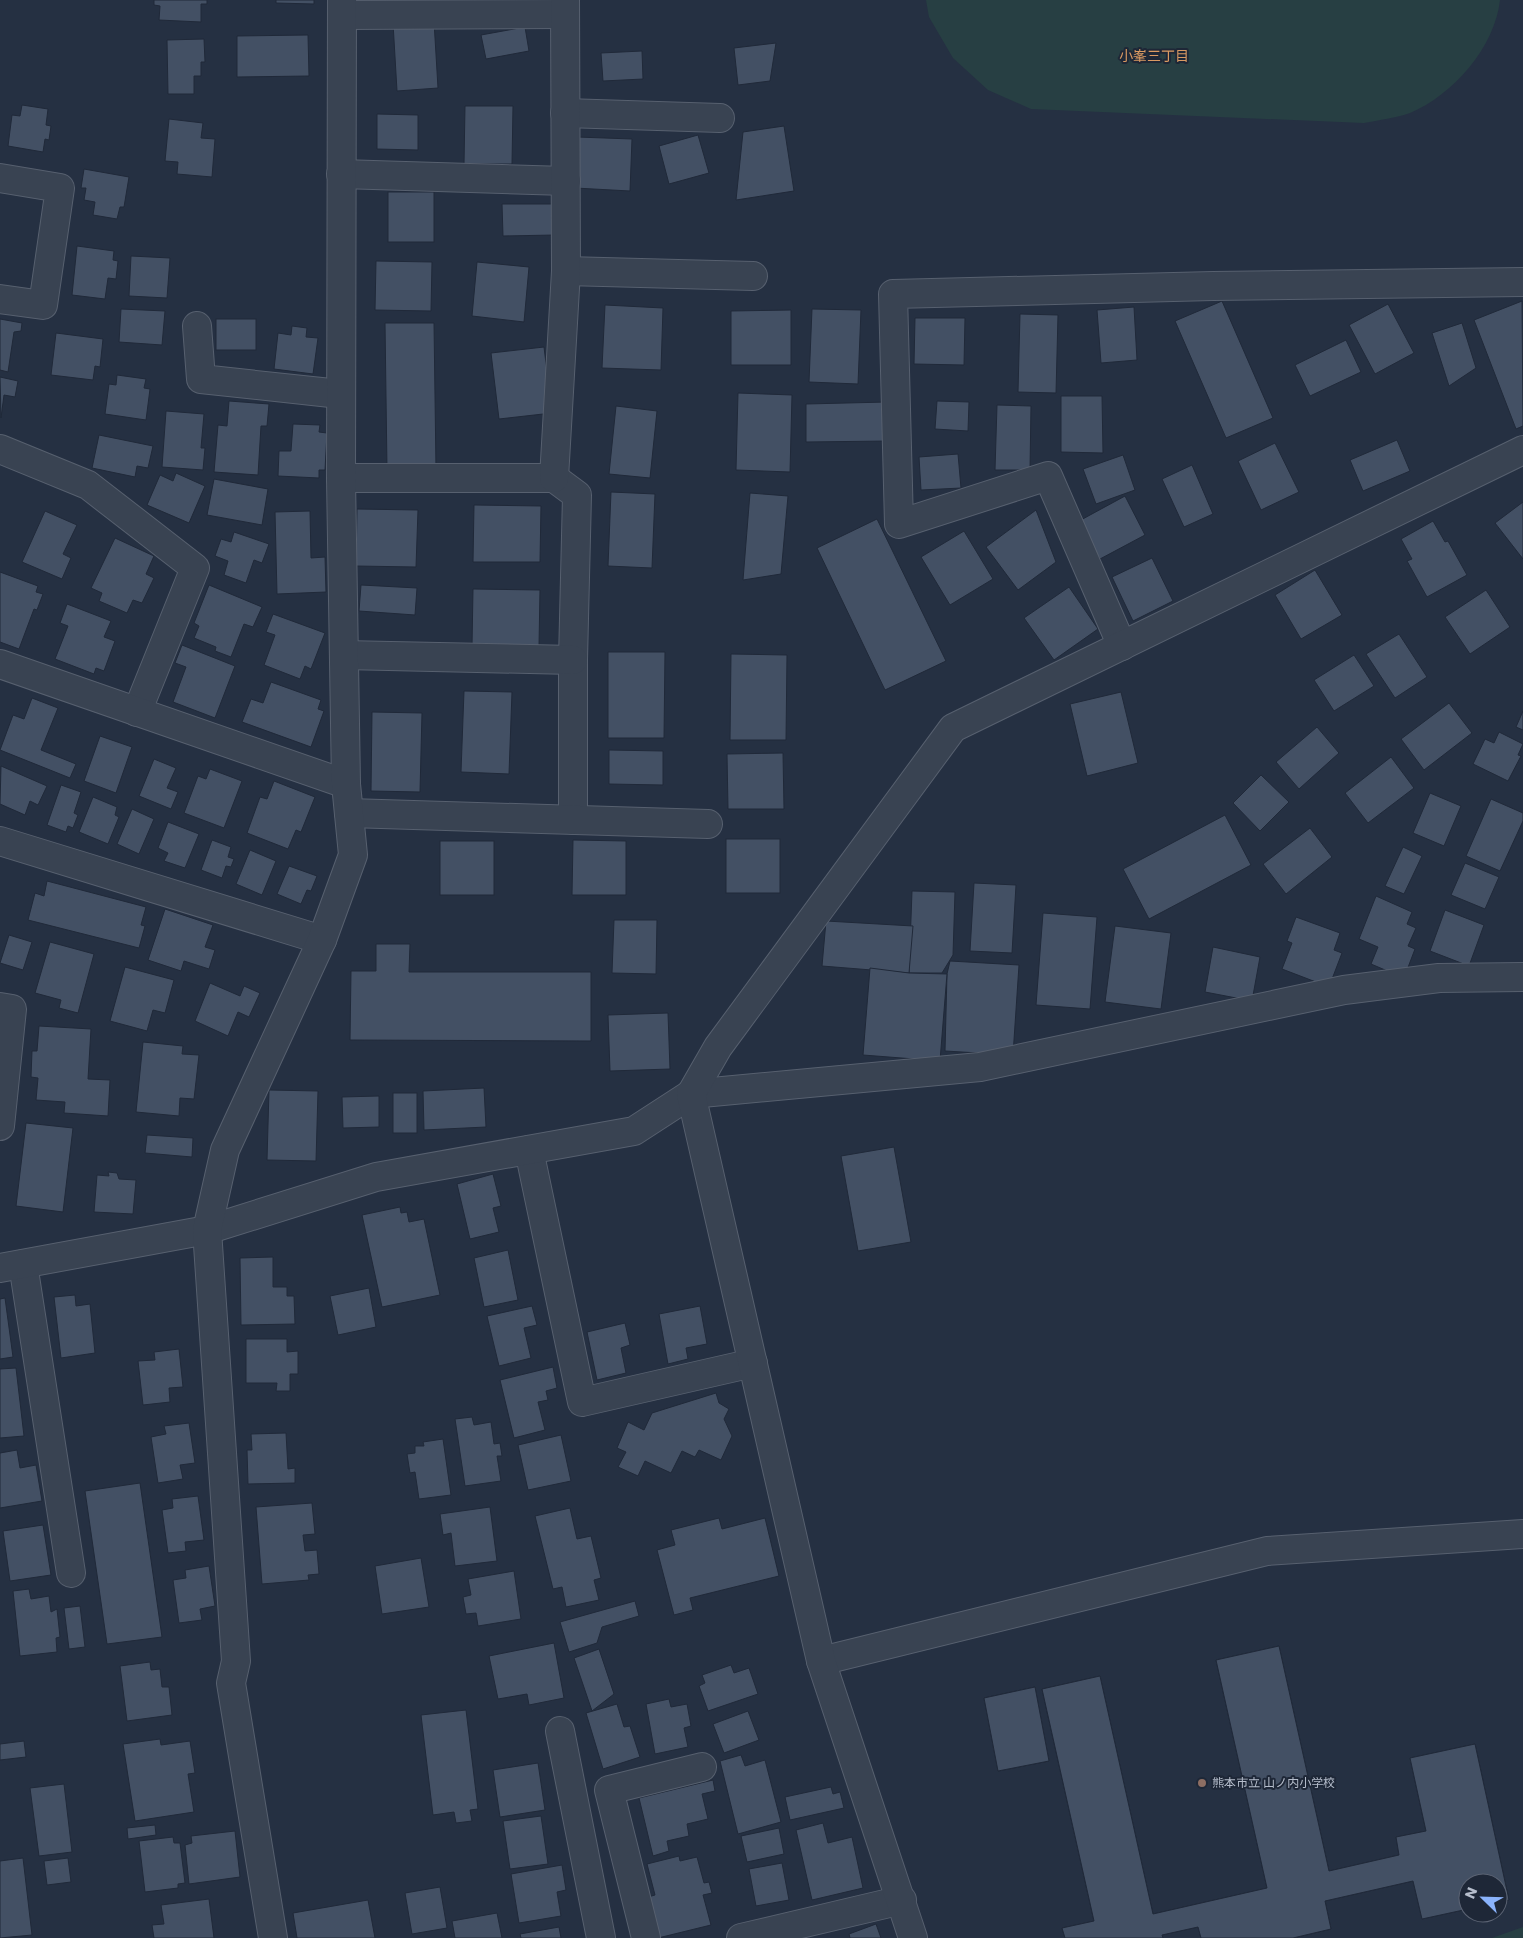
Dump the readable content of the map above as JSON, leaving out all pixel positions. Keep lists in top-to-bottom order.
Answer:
{
  "districts": ["小峯三丁目"],
  "places": ["熊本市立 山ノ内小学校"],
  "north": "top left"
}
